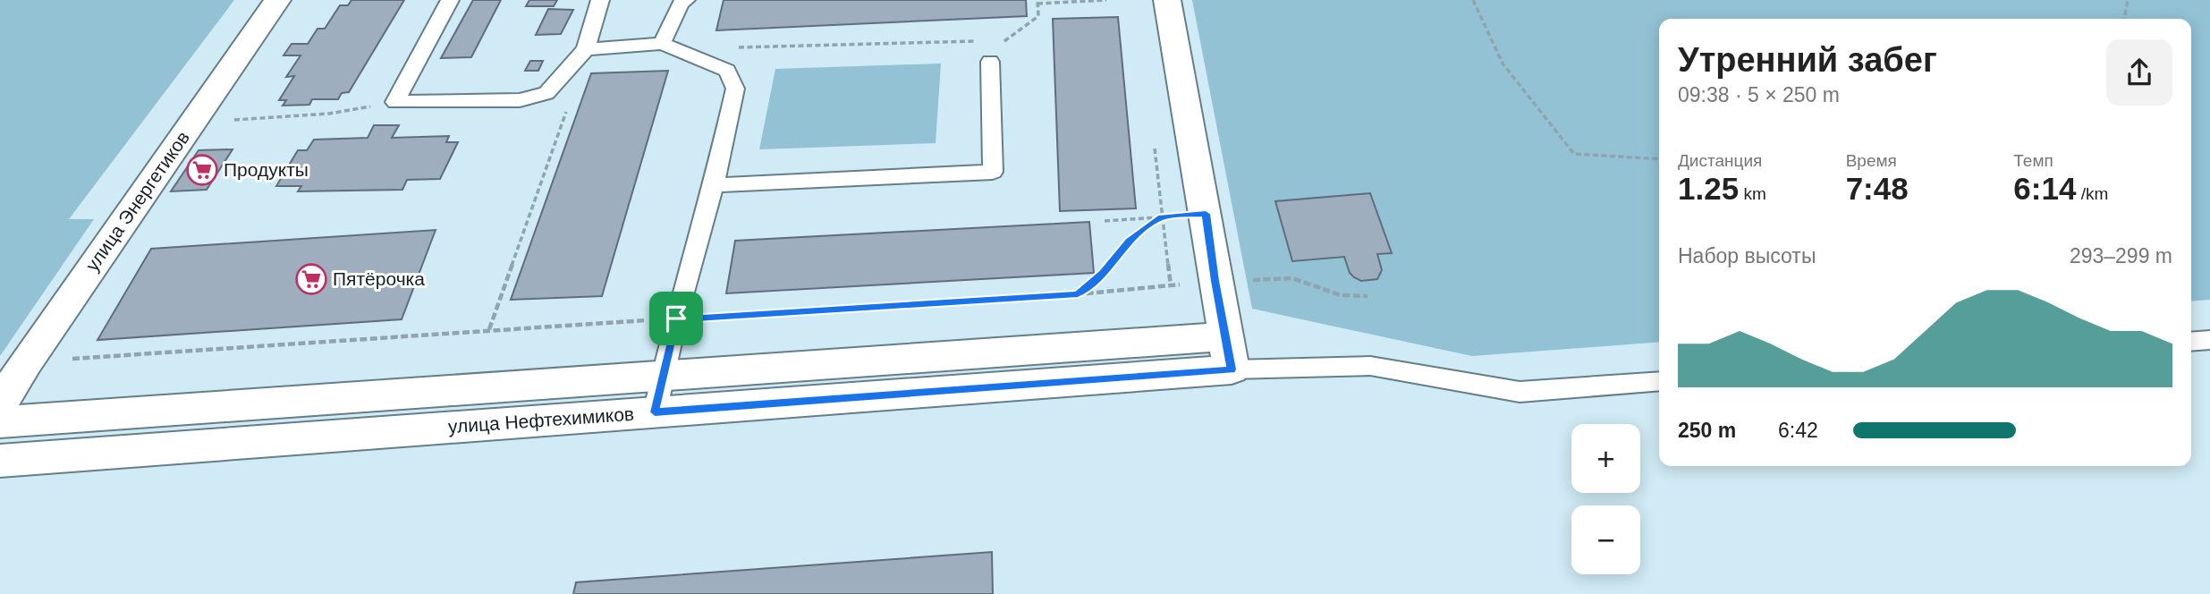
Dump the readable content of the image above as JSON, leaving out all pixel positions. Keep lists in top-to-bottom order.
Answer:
{
  "streets": {
    "street": ["улица Энергетиков", "улица Нефтехимиков"]
  },
  "places": {
    "supermarket": ["Продукты", "Пятёрочка"]
  },
  "page": {
    "heading": ["Утренний забег", "09:38 · 5 × 250 m"],
    "stats": [
      ["Дистанция", "1.25 km"],
      ["Время", "7:48"],
      ["Темп", "6:14 /km"]
    ],
    "chart": ["Набор высоты", "293–299 m"],
    "list": [
      {
        "name": "250 m",
        "note": "6:42"
      }
    ],
    "map_buttons": ["+", "−"]
  }
}
